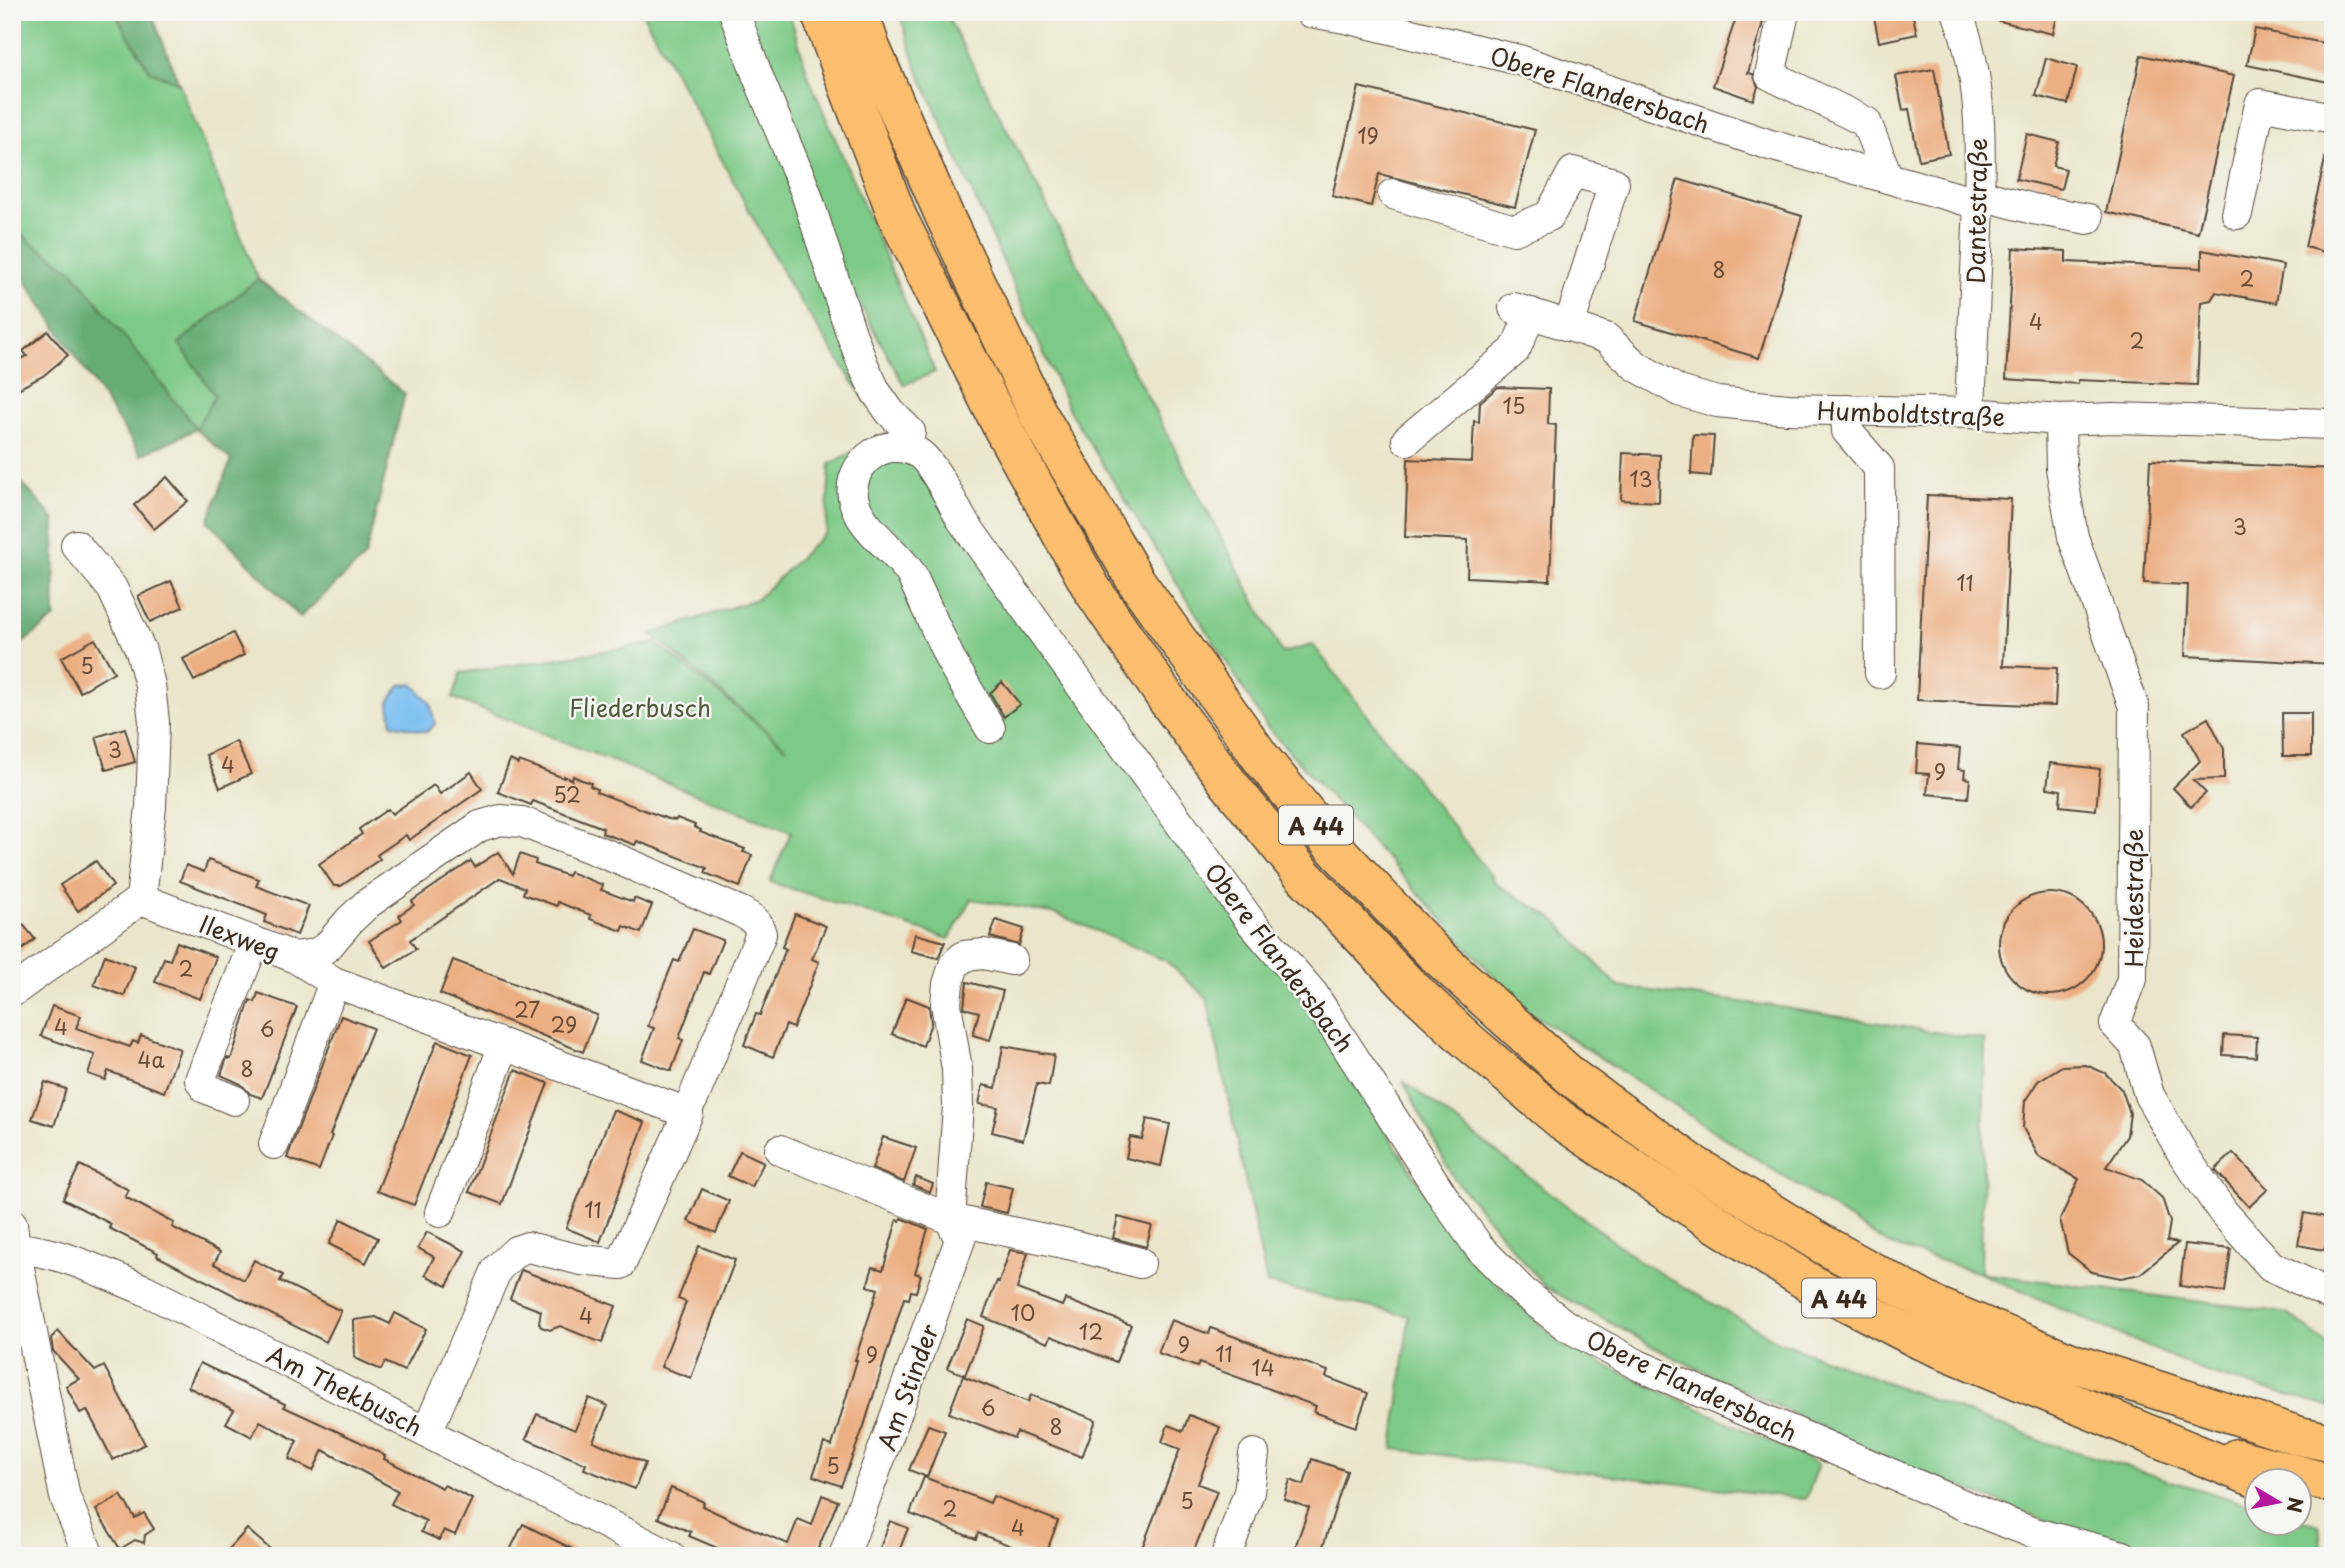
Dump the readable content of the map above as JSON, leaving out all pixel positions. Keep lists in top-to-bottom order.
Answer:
{
  "streets": {
    "highway": ["A 44"],
    "street": [
      "Obere Flandersbach",
      "Dantestraße",
      "Humboldtstraße",
      "Heidestraße",
      "Ilexweg",
      "Am Stinder",
      "Am Thekbusch"
    ]
  },
  "crossings": [
    ["Dantestraße", "Humboldtstraße"],
    ["Humboldtstraße", "Heidestraße"]
  ],
  "parks": ["Fliederbusch"],
  "house_numbers": [
    "19",
    "8",
    "2",
    "4",
    "2",
    "15",
    "13",
    "3",
    "11",
    "5",
    "3",
    "4",
    "9",
    "52",
    "2",
    "27",
    "29",
    "4",
    "6",
    "4a",
    "8",
    "11",
    "10",
    "4",
    "12",
    "9",
    "11",
    "9",
    "14",
    "6",
    "8",
    "5",
    "5",
    "2",
    "4"
  ],
  "north": "right"
}
